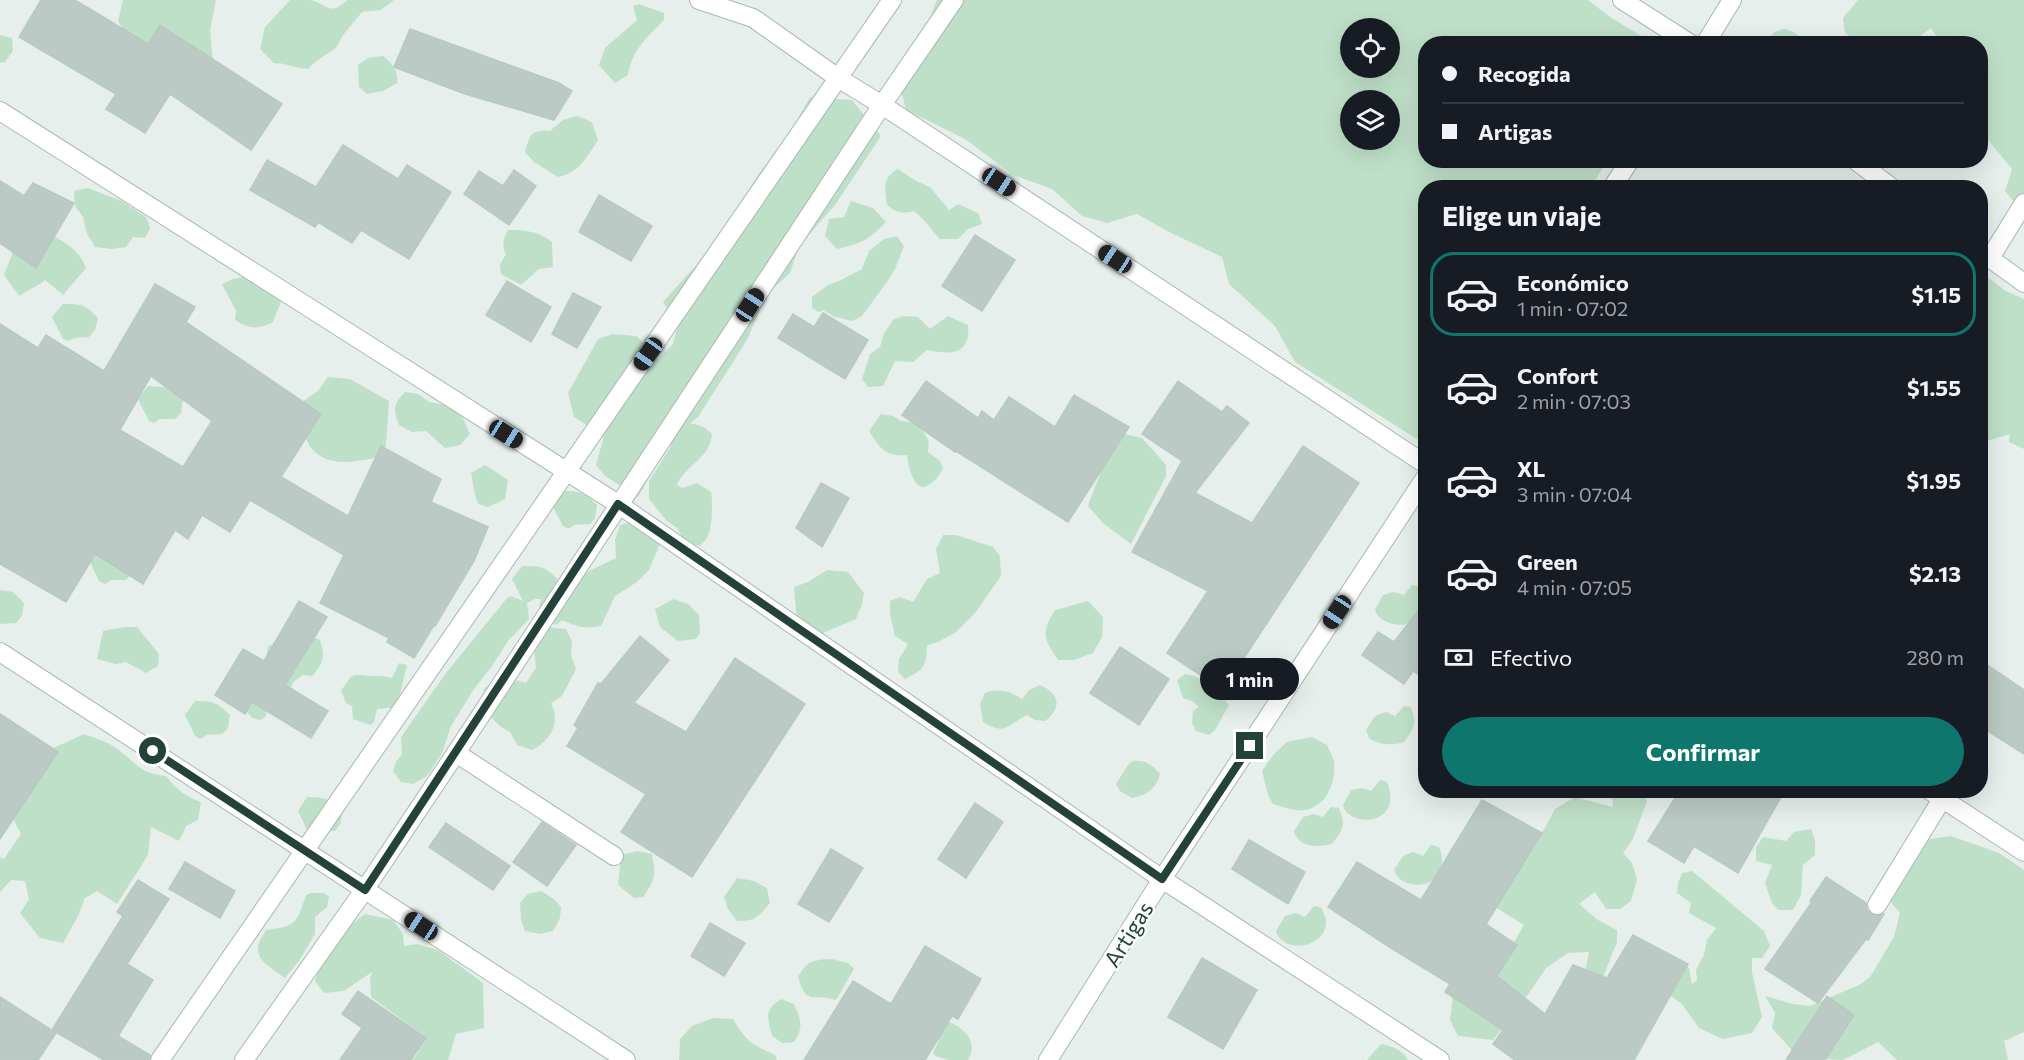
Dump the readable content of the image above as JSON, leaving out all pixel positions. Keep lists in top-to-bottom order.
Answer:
{
  "streets": {
    "street": ["Artigas"]
  },
  "page": {
    "banner": ["Recogida", "Artigas"],
    "heading": "Elige un viaje",
    "list": [
      {
        "name": "Económico",
        "note": "1 min · 07:02",
        "value": "$1.15"
      },
      {
        "name": "Confort",
        "note": "2 min · 07:03",
        "value": "$1.55"
      },
      {
        "name": "XL",
        "note": "3 min · 07:04",
        "value": "$1.95"
      },
      {
        "name": "Green",
        "note": "4 min · 07:05",
        "value": "$2.13"
      }
    ],
    "pay": ["Efectivo", "280 m"],
    "bubble": "1 min",
    "buttons": "Confirmar"
  }
}
